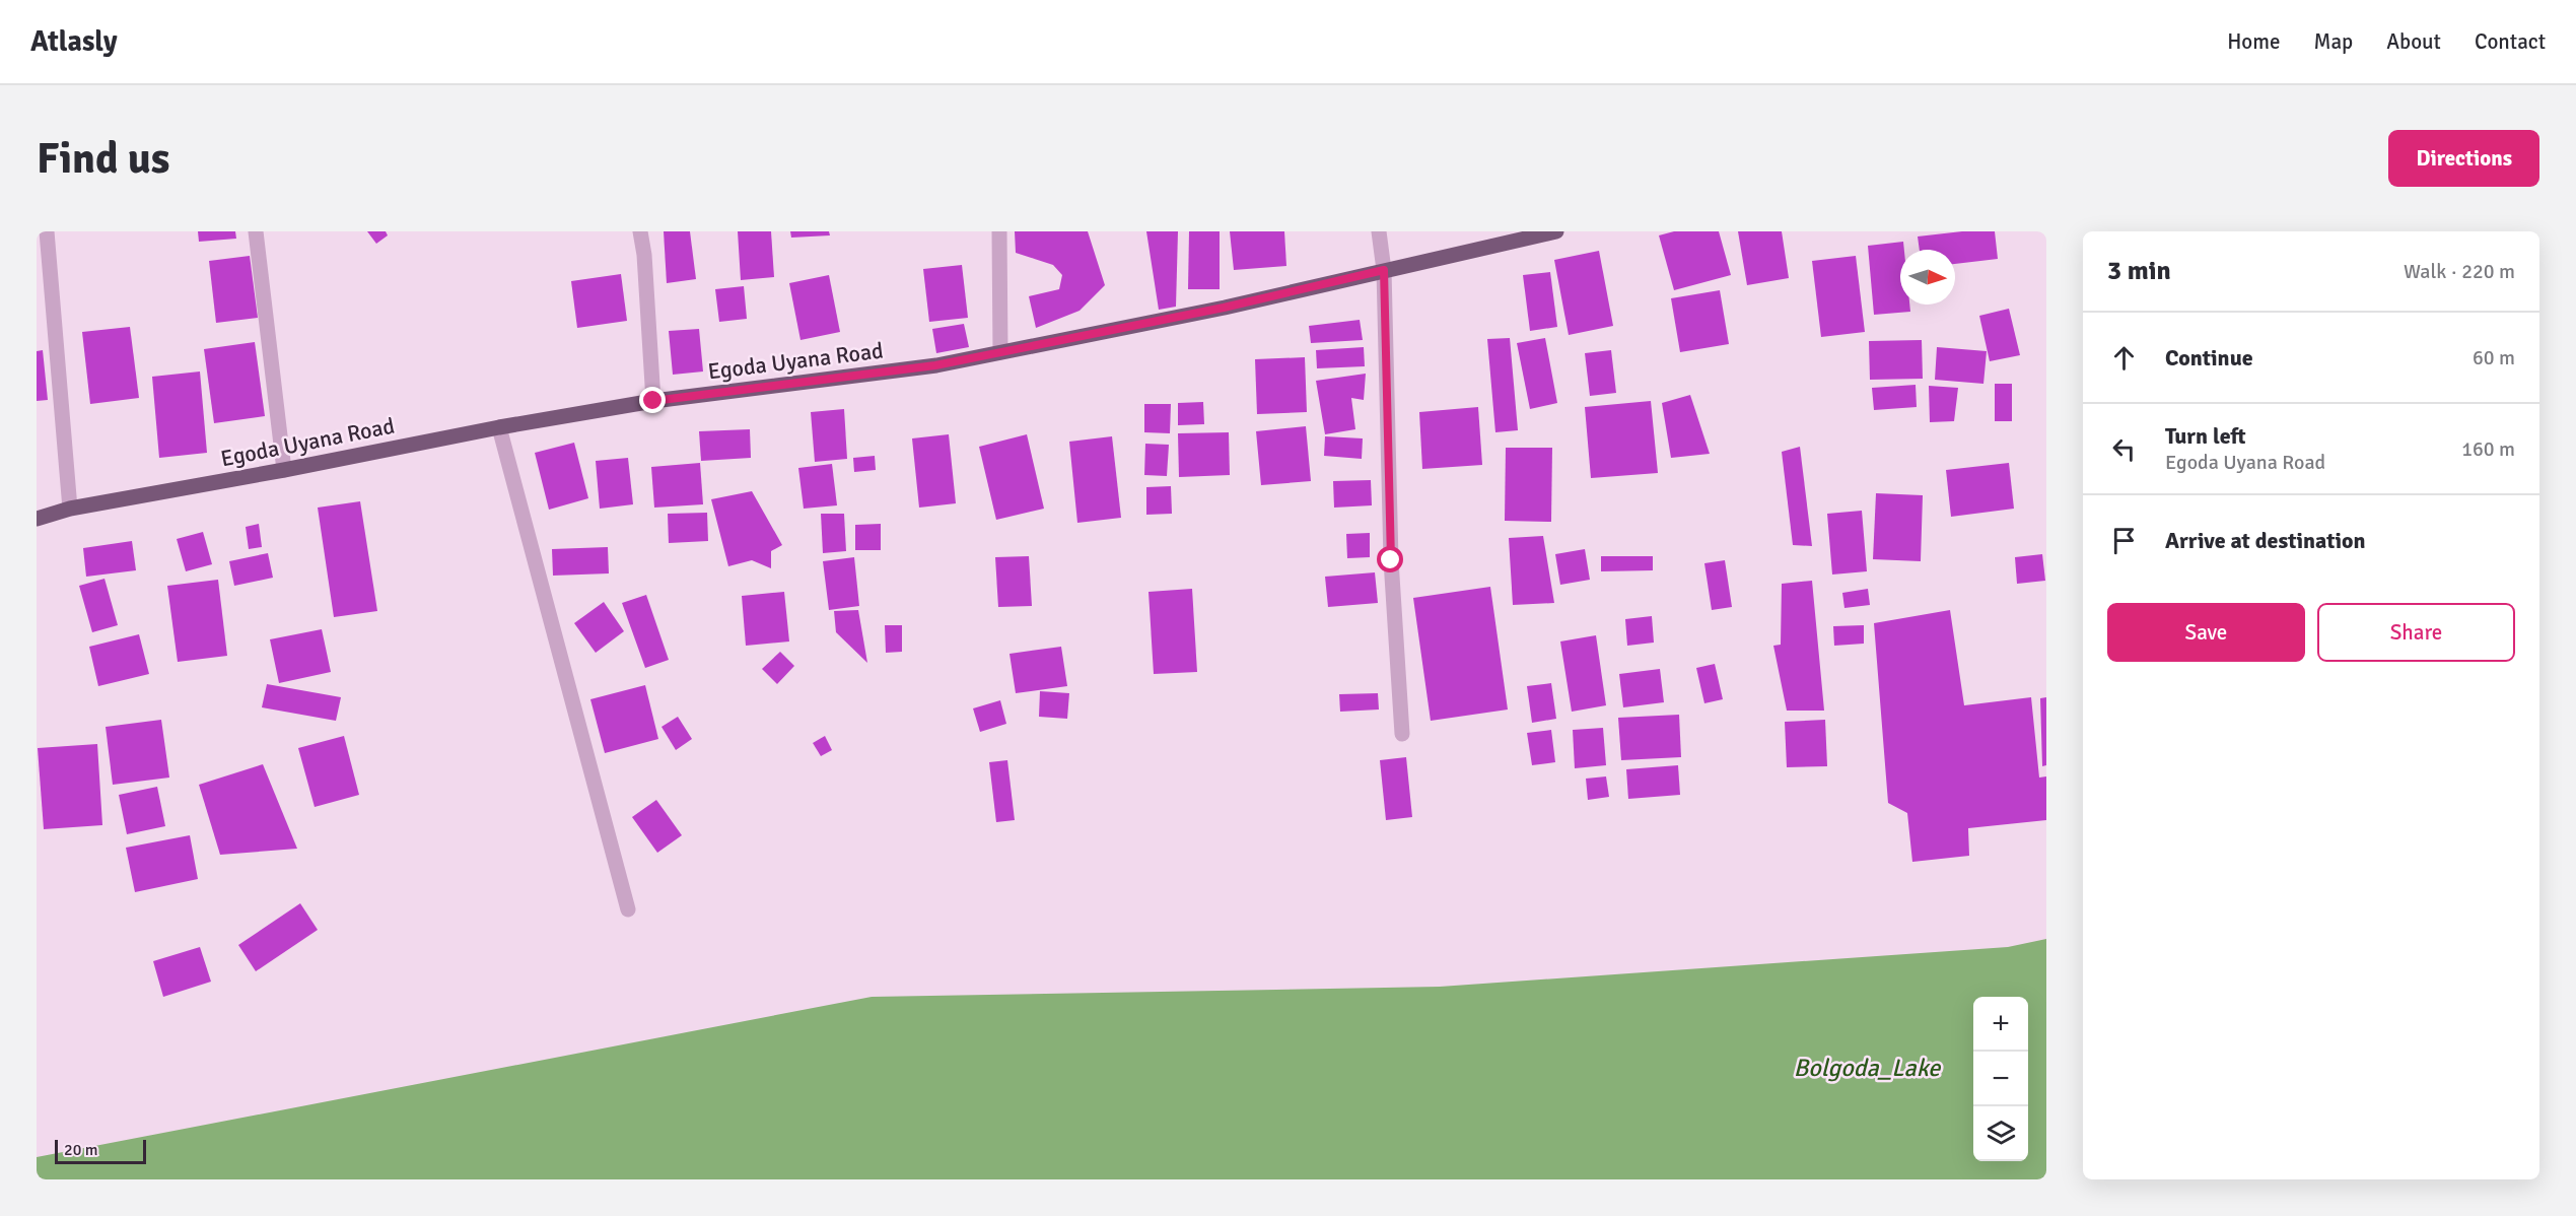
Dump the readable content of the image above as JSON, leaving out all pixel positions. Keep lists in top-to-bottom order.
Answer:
{
  "streets": {
    "main road": ["Egoda Uyana Road"]
  },
  "water": ["Bolgoda_Lake"],
  "scale_bar": "20 m",
  "north": "right",
  "page": {
    "header": "Atlasly",
    "nav": [
      "Home",
      "Map",
      "About",
      "Contact"
    ],
    "buttons": [
      "Directions",
      ["Save", "Share"]
    ],
    "title": "Find us",
    "heading": ["3 min", "Walk · 220 m"],
    "list": [
      ["Continue", "60 m"],
      ["Turn left", "Egoda Uyana Road", "160 m"],
      "Arrive at destination"
    ],
    "map_buttons": ["+", "−"],
    "scale": "20 m"
  }
}
